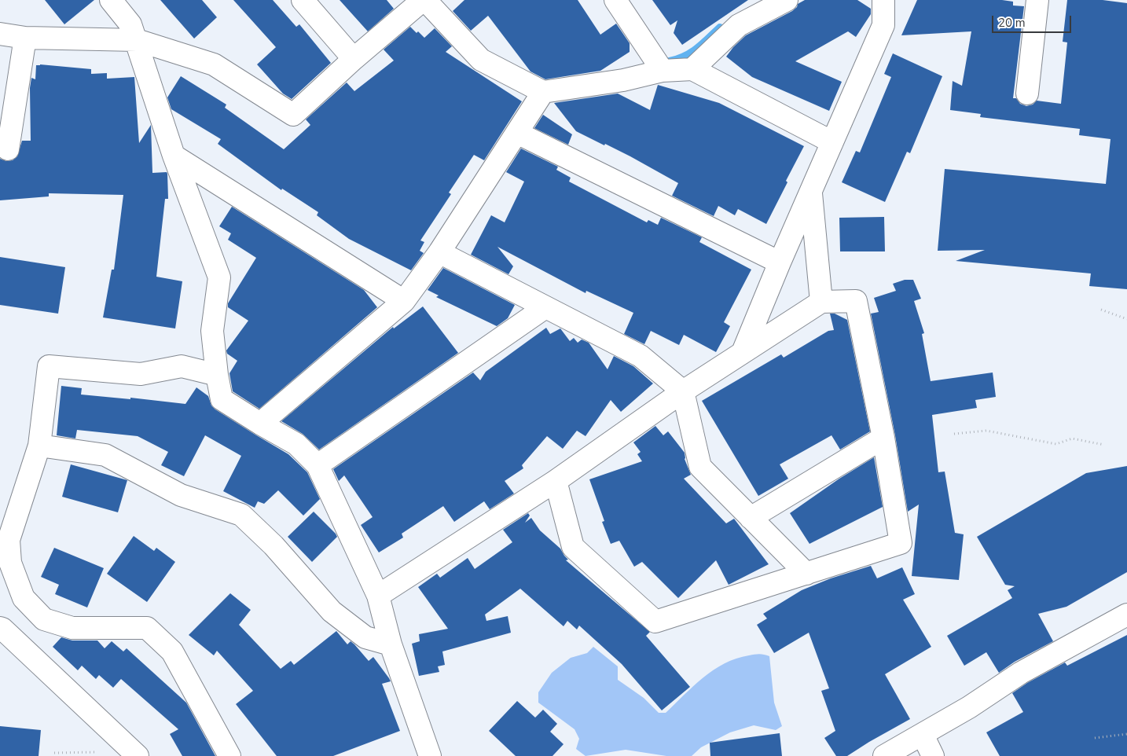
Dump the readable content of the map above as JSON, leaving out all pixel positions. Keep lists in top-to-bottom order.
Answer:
{
  "scale_bar": "20 m"
}
